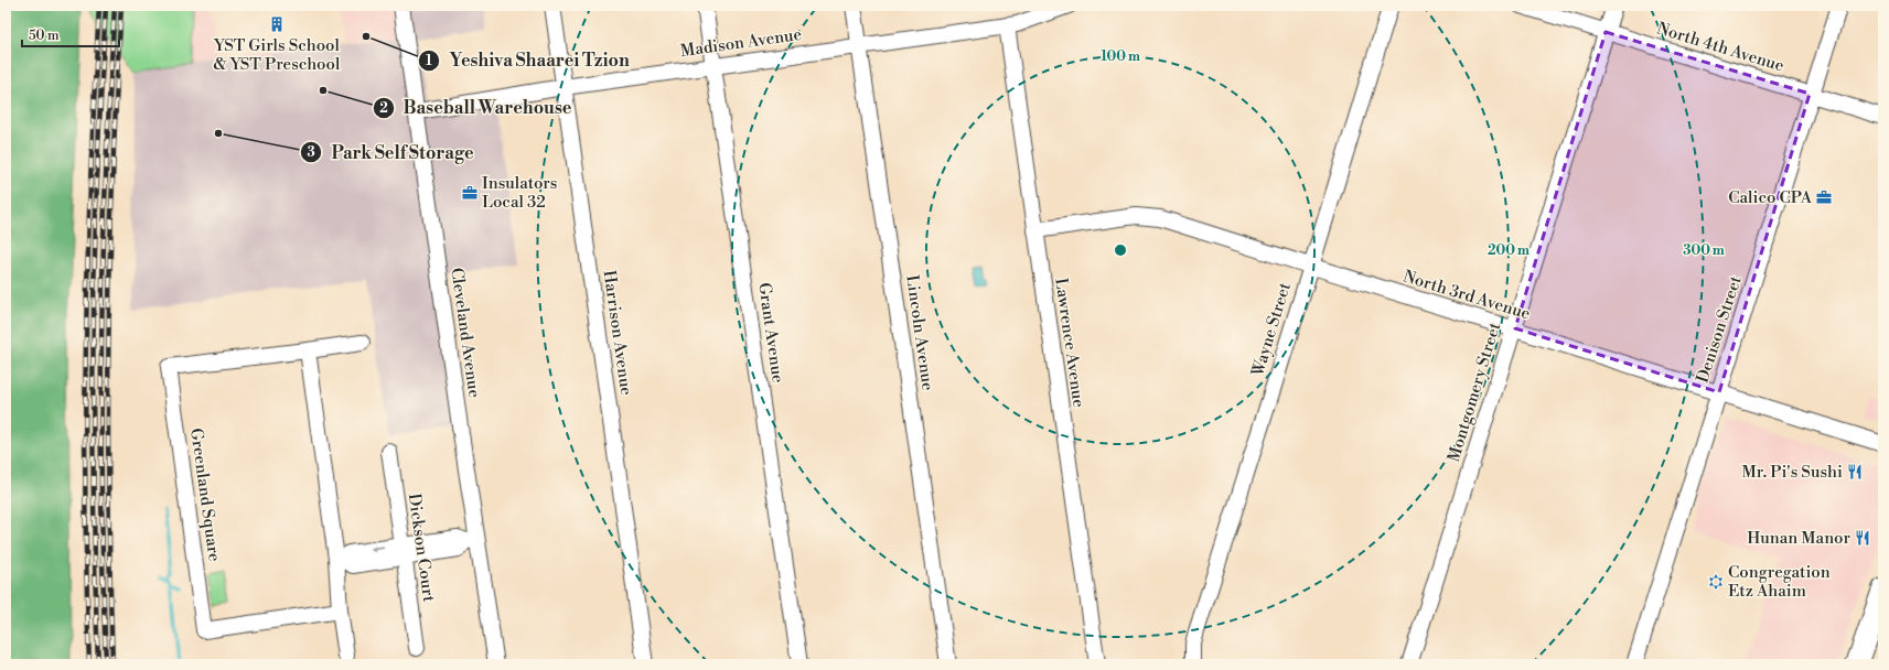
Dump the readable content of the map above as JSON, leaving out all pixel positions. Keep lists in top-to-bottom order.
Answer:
{
  "streets": {
    "street": [
      "Madison Avenue",
      "North 4th Avenue",
      "North 3rd Avenue",
      "Wayne Street",
      "Denison Street",
      "Cleveland Avenue",
      "Harrison Avenue",
      "Grant Avenue",
      "Lincoln Avenue",
      "Lawrence Avenue",
      "Montgomery Street",
      "Greenland Square",
      "Dickson Court"
    ]
  },
  "crossings": [
    ["Madison Avenue", "Cleveland Avenue"],
    ["Madison Avenue", "Harrison Avenue"],
    ["Madison Avenue", "Grant Avenue"],
    ["Madison Avenue", "Lincoln Avenue"],
    ["Madison Avenue", "Lawrence Avenue"],
    ["North 4th Avenue", "Denison Street"],
    ["North 4th Avenue", "Montgomery Street"],
    ["North 3rd Avenue", "Wayne Street"],
    ["North 3rd Avenue", "Denison Street"],
    ["North 3rd Avenue", "Lawrence Avenue"],
    ["North 3rd Avenue", "Montgomery Street"]
  ],
  "places": {
    "building": ["YST Girls School & YST Preschool"],
    "other": ["Yeshiva Shaarei Tzion", "Baseball Warehouse", "Park Self Storage"],
    "office": ["Insulators Local 32", "Calico CPA"],
    "restaurant": ["Mr. Pi's Sushi", "Hunan Manor"],
    "synagogue": ["Congregation Etz Ahaim"]
  },
  "scale_bar": "50 m",
  "rings": ["100 m", "200 m", "300 m"]
}
